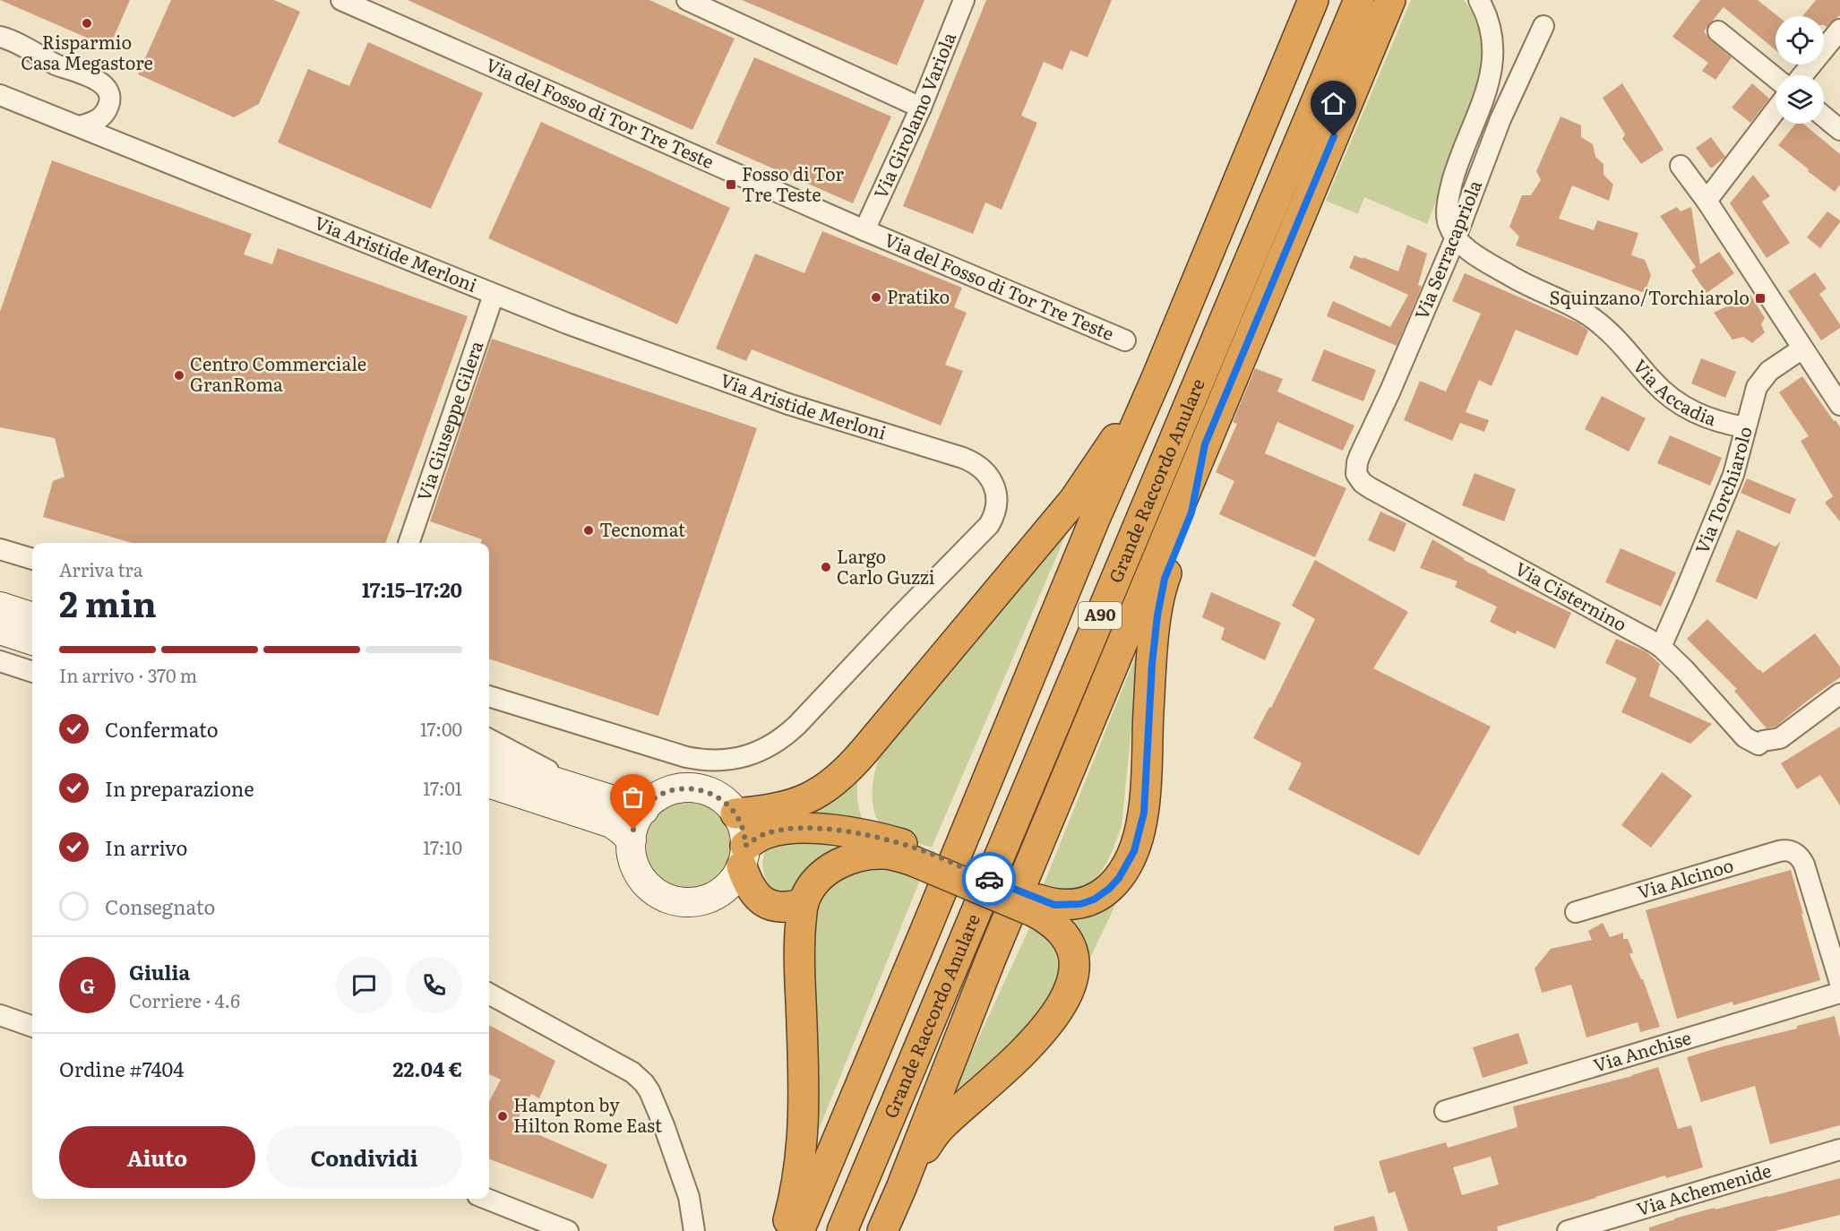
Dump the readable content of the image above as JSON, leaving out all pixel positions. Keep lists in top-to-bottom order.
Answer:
{
  "streets": {
    "highway": ["Grande Raccordo Anulare", "A90"],
    "street": [
      "Via del Fosso di Tor Tre Teste",
      "Via Girolamo Variola",
      "Via Serracapriola",
      "Via Aristide Merloni",
      "Via Accadia",
      "Via Giuseppe Gilera",
      "Via Torchiarolo",
      "Via Cisternino",
      "Via Alcinoo",
      "Via Anchise",
      "Via Achemenide"
    ]
  },
  "crossings": [
    ["Via del Fosso di Tor Tre Teste", "Via Girolamo Variola"],
    ["Via Serracapriola", "Via Accadia"],
    ["Via Serracapriola", "Via Cisternino"],
    ["Via Aristide Merloni", "Via Giuseppe Gilera"],
    ["Via Accadia", "Via Torchiarolo"],
    ["Via Torchiarolo", "Via Cisternino"]
  ],
  "places": {
    "other": [
      "Risparmio Casa Megastore",
      "Pratiko",
      "Centro Commerciale GranRoma",
      "Tecnomat",
      "Largo Carlo Guzzi",
      "Hampton by Hilton Rome East"
    ],
    "transit": ["Fosso di Tor Tre Teste", "Squinzano/Torchiarolo"]
  },
  "page": {
    "heading": ["2 min", "Arriva tra", "17:15–17:20"],
    "panel": [
      "Giulia",
      "Corriere · 4.6",
      "Ordine #7404",
      "22.04 €"
    ],
    "bar": "In arrivo · 370 m",
    "list": [
      ["Confermato", "17:00"],
      ["In preparazione", "17:01"],
      ["In arrivo", "17:10"],
      "Consegnato"
    ],
    "round": "G",
    "buttons": ["Aiuto", "Condividi"]
  }
}
